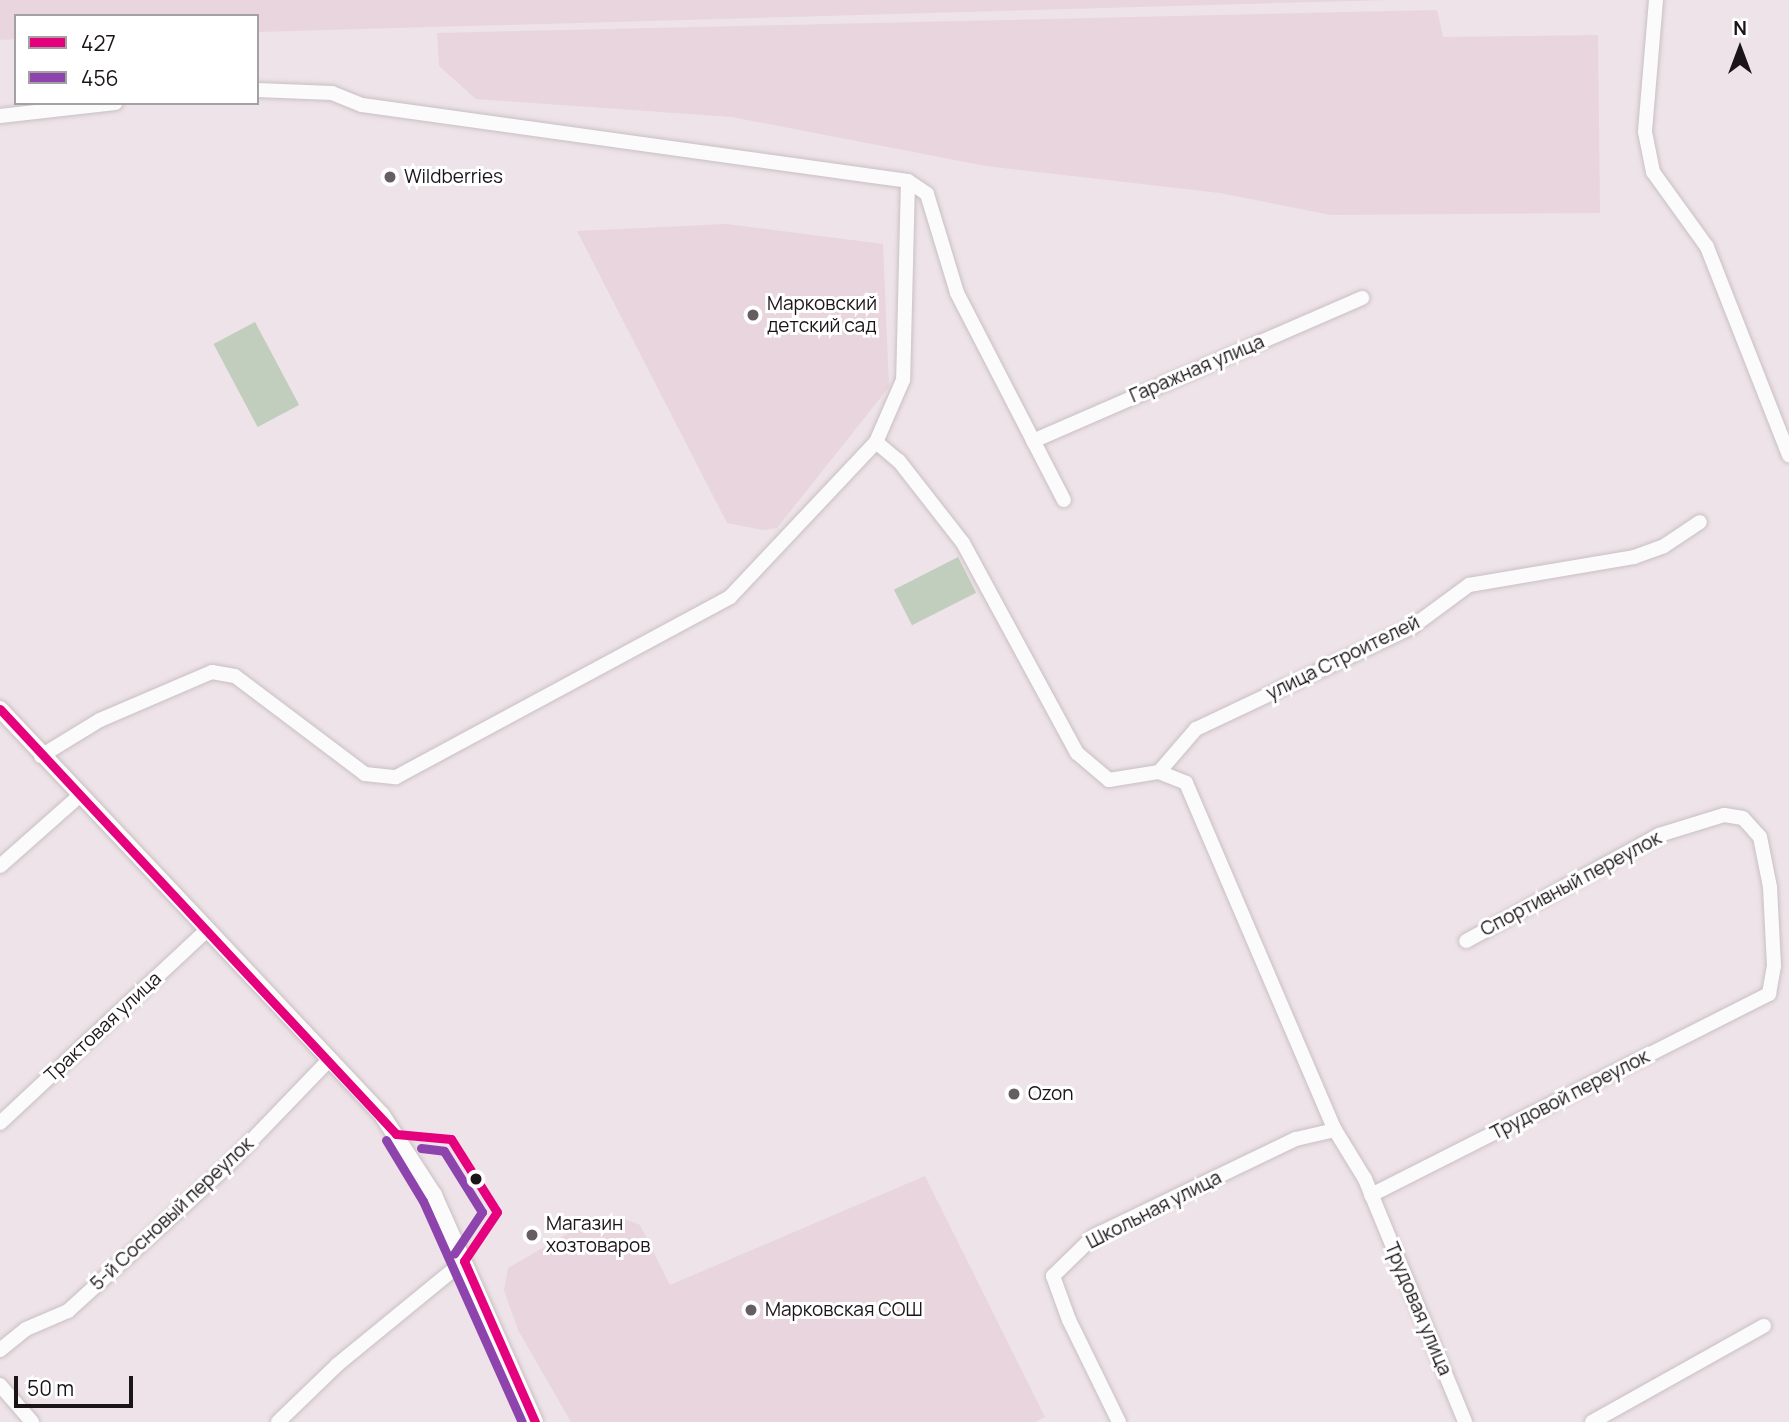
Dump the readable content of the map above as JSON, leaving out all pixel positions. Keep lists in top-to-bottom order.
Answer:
{
  "streets": {
    "street": [
      "Гаражная улица",
      "улица Строителей",
      "Спортивный переулок",
      "Трактовая улица",
      "Трудовой переулок",
      "Школьная улица",
      "5-й Сосновый переулок",
      "Трудовая улица"
    ]
  },
  "crossings": [
    ["улица Строителей", "Трудовая улица"],
    ["Спортивный переулок", "Трудовой переулок"],
    ["Трудовой переулок", "Трудовая улица"],
    ["Школьная улица", "Трудовая улица"]
  ],
  "places": [
    "Wildberries",
    "Марковский детский сад",
    "Ozon",
    "Магазин хозтоваров",
    "Марковская СОШ"
  ],
  "lines": ["transit line 427", "transit line 456"],
  "legend": ["427", "456"],
  "scale_bar": "50 m",
  "north": "top"
}
